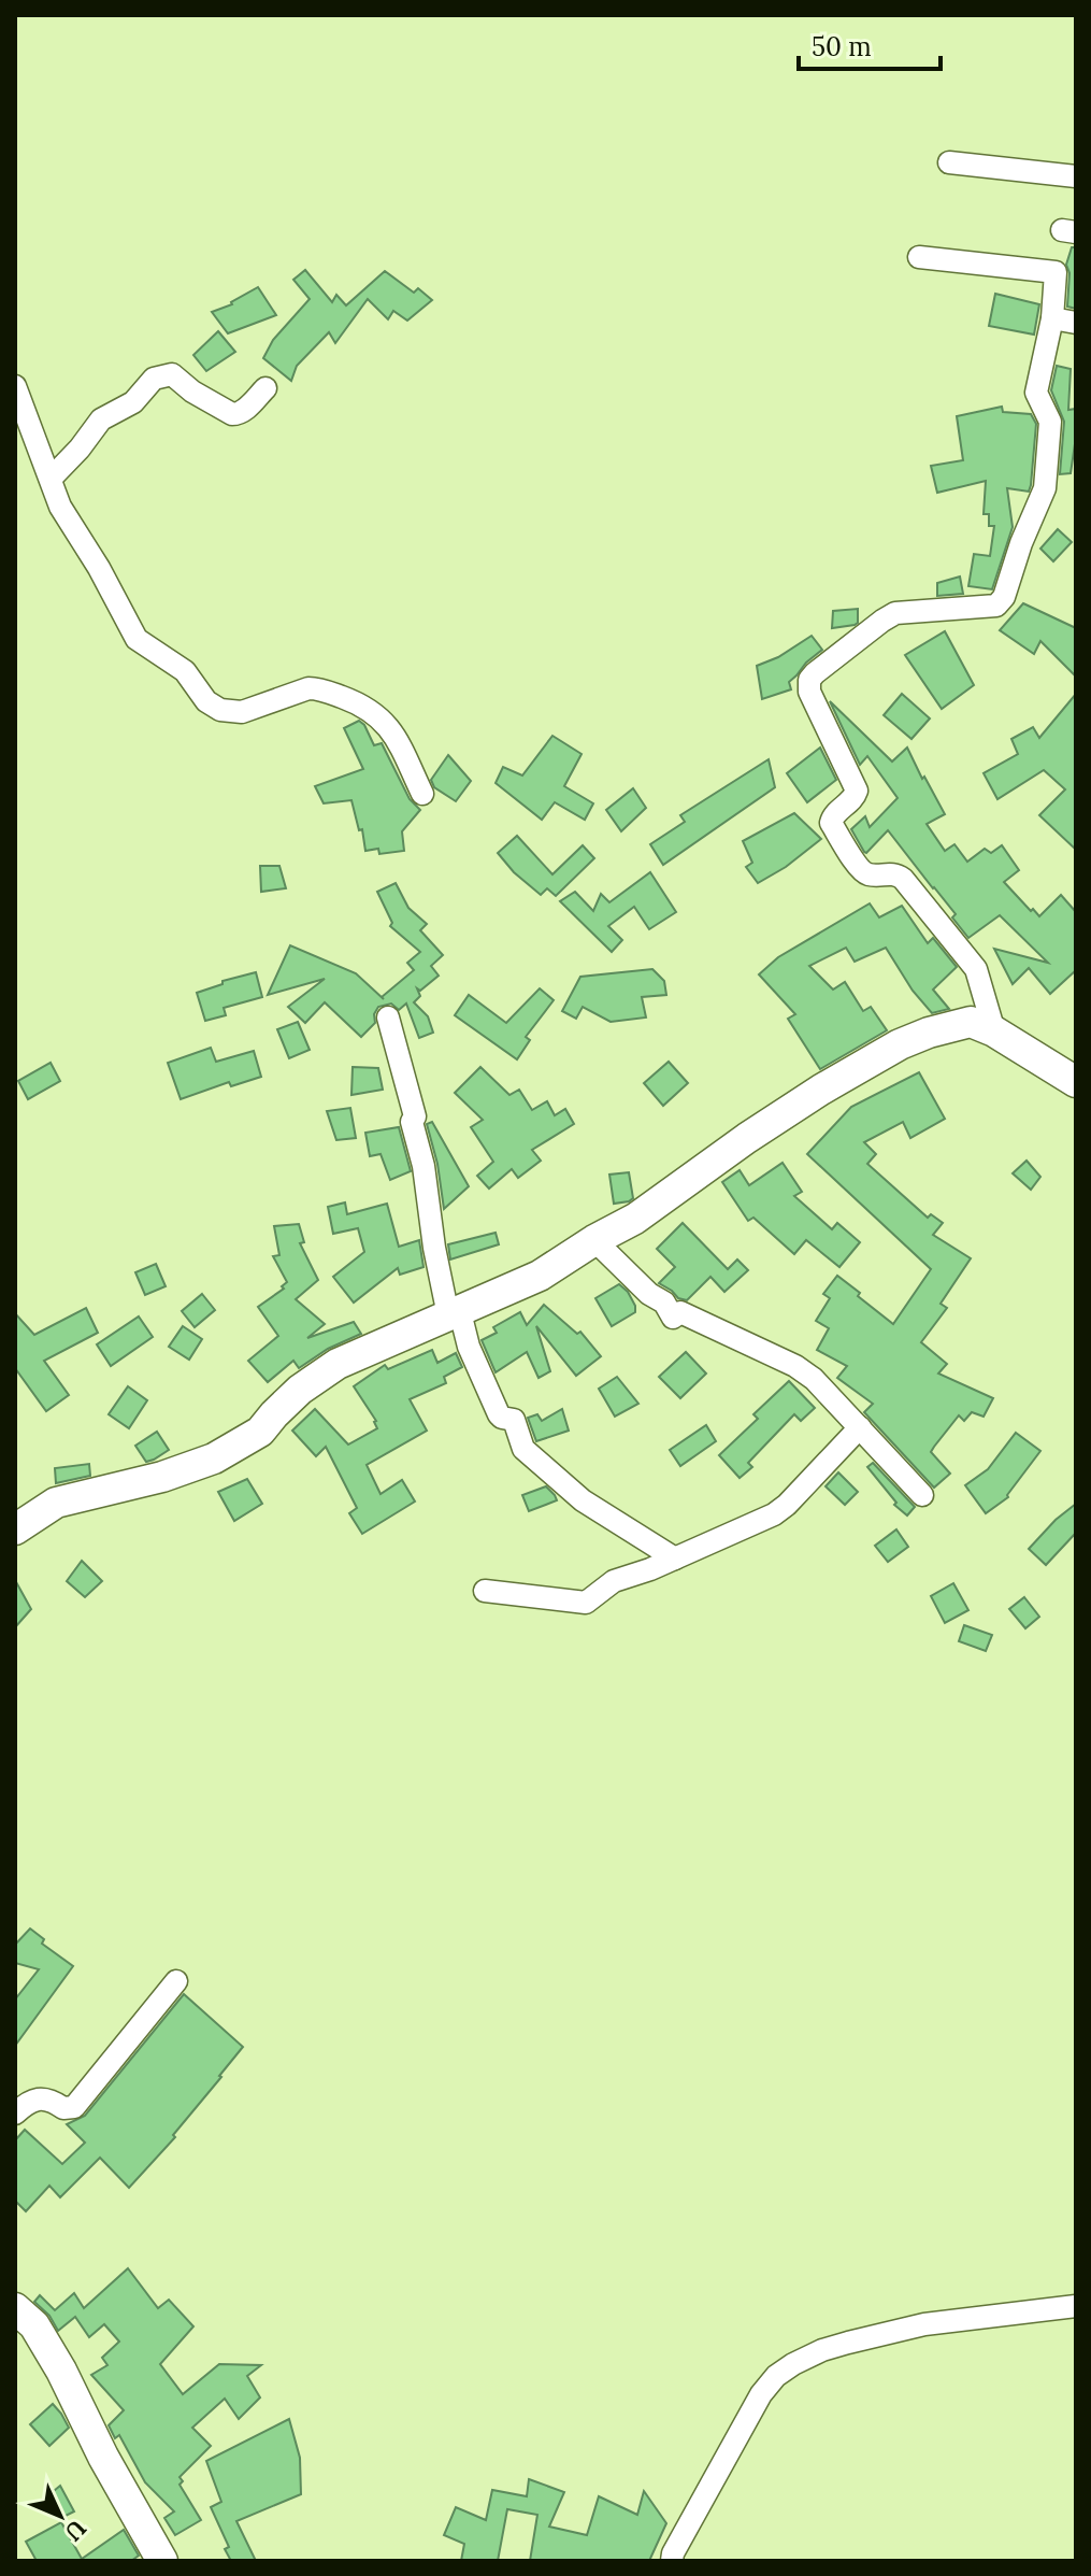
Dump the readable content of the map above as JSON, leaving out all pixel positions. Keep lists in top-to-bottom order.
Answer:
{
  "scale_bar": "50 m",
  "north": "bottom right"
}
